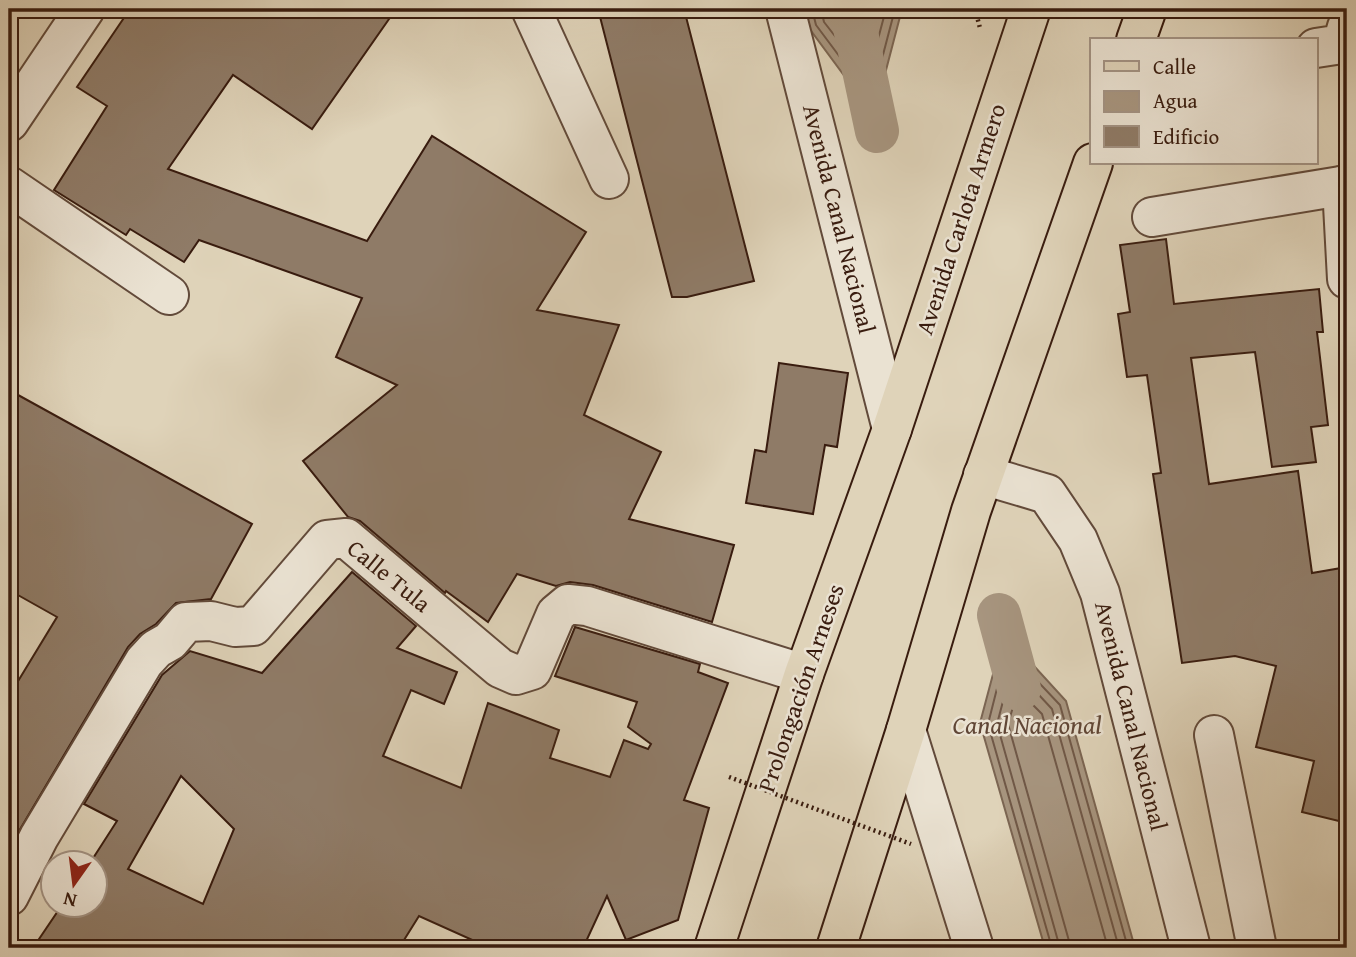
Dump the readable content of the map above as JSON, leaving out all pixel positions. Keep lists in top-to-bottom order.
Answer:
{
  "streets": {
    "main road": ["Avenida Carlota Armero", "Prolongación Arneses"],
    "street": ["Avenida Canal Nacional", "Calle Tula"]
  },
  "crossings": [
    ["Avenida Canal Nacional", "Avenida Carlota Armero"],
    ["Avenida Canal Nacional", "Prolongación Arneses"],
    ["Avenida Carlota Armero", "Prolongación Arneses"],
    ["Calle Tula", "Prolongación Arneses"]
  ],
  "water": ["Canal Nacional"],
  "legend": ["Calle", "Agua", "Edificio"],
  "north": "bottom"
}
